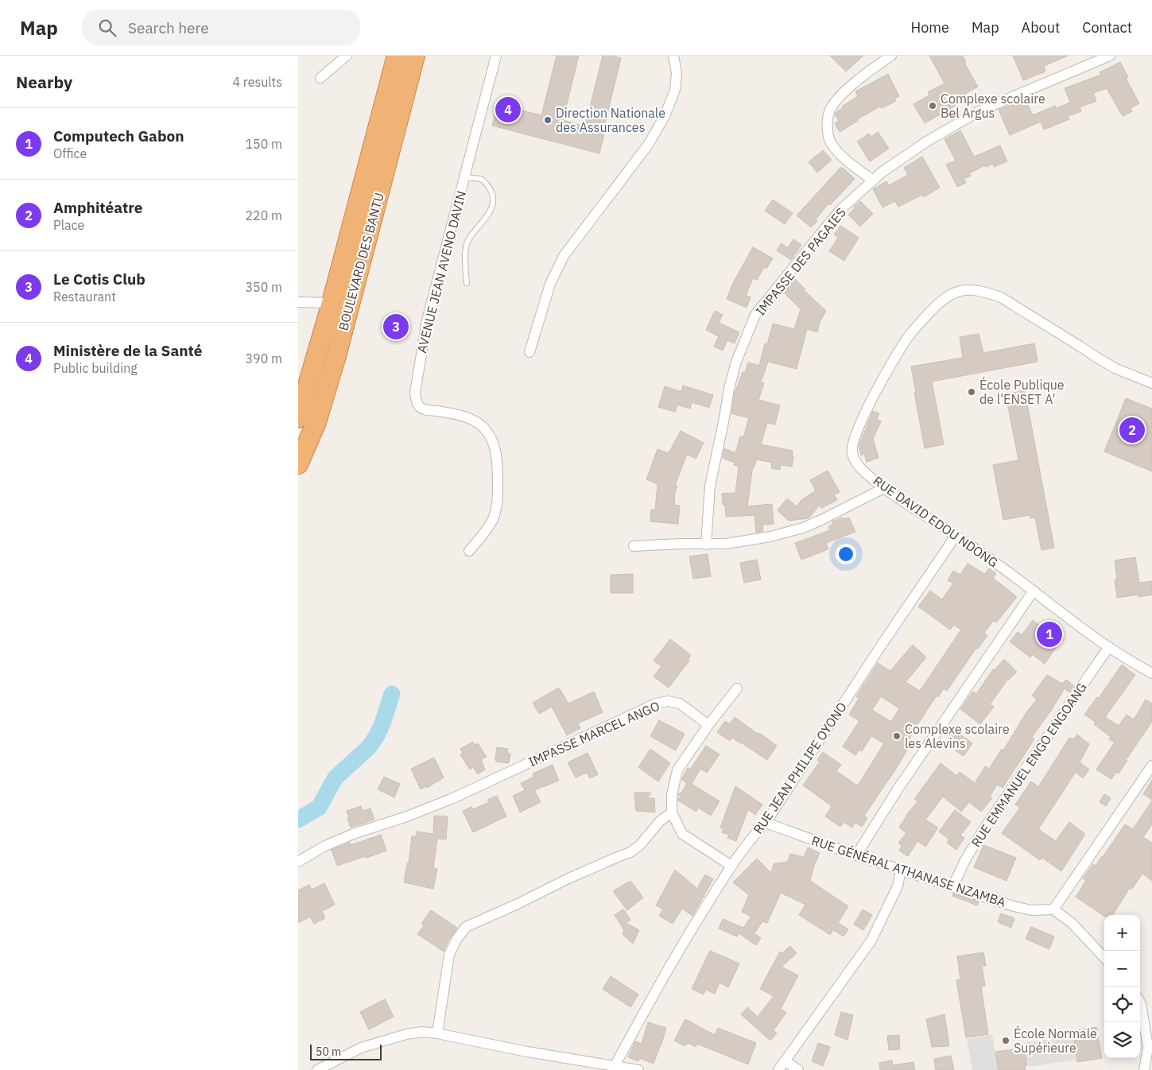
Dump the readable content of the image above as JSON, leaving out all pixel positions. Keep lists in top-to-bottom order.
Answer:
{
  "streets": {
    "highway": ["BOULEVARD DES BANTU"],
    "street": [
      "IMPASSE DES PAGAIES",
      "AVENUE JEAN AVENO DAVIN",
      "RUE DAVID EDOU NDONG",
      "IMPASSE MARCEL ANGO",
      "RUE EMMANUEL ENGO ENGOANG",
      "RUE JEAN PHILIPE OYONO",
      "RUE GÉNÉRAL ATHANASE NZAMBA"
    ]
  },
  "crossings": [
    ["RUE DAVID EDOU NDONG", "RUE EMMANUEL ENGO ENGOANG"],
    ["RUE DAVID EDOU NDONG", "RUE JEAN PHILIPE OYONO"],
    ["RUE EMMANUEL ENGO ENGOANG", "RUE GÉNÉRAL ATHANASE NZAMBA"],
    ["RUE JEAN PHILIPE OYONO", "RUE GÉNÉRAL ATHANASE NZAMBA"]
  ],
  "places": [
    "Complexe scolaire Bel Argus",
    "Direction Nationale des Assurances",
    "École Publique de l'ENSET A'",
    "Complexe scolaire les Alevins",
    "École Normale Supérieure"
  ],
  "scale_bar": "50 m",
  "page": {
    "header": "Map",
    "search": "Search here",
    "nav": [
      "Home",
      "Map",
      "About",
      "Contact"
    ],
    "heading": ["Nearby", "4 results"],
    "pins": [
      "4",
      "3",
      "2",
      "1"
    ],
    "list": [
      {
        "mark": "1",
        "name": "Computech Gabon",
        "note": "Office",
        "value": "150 m"
      },
      {
        "mark": "2",
        "name": "Amphitéatre",
        "note": "Place",
        "value": "220 m"
      },
      {
        "mark": "3",
        "name": "Le Cotis Club",
        "note": "Restaurant",
        "value": "350 m"
      },
      {
        "mark": "4",
        "name": "Ministère de la Santé",
        "note": "Public building",
        "value": "390 m"
      }
    ],
    "map_buttons": ["+", "−"],
    "scale": "50 m"
  }
}
